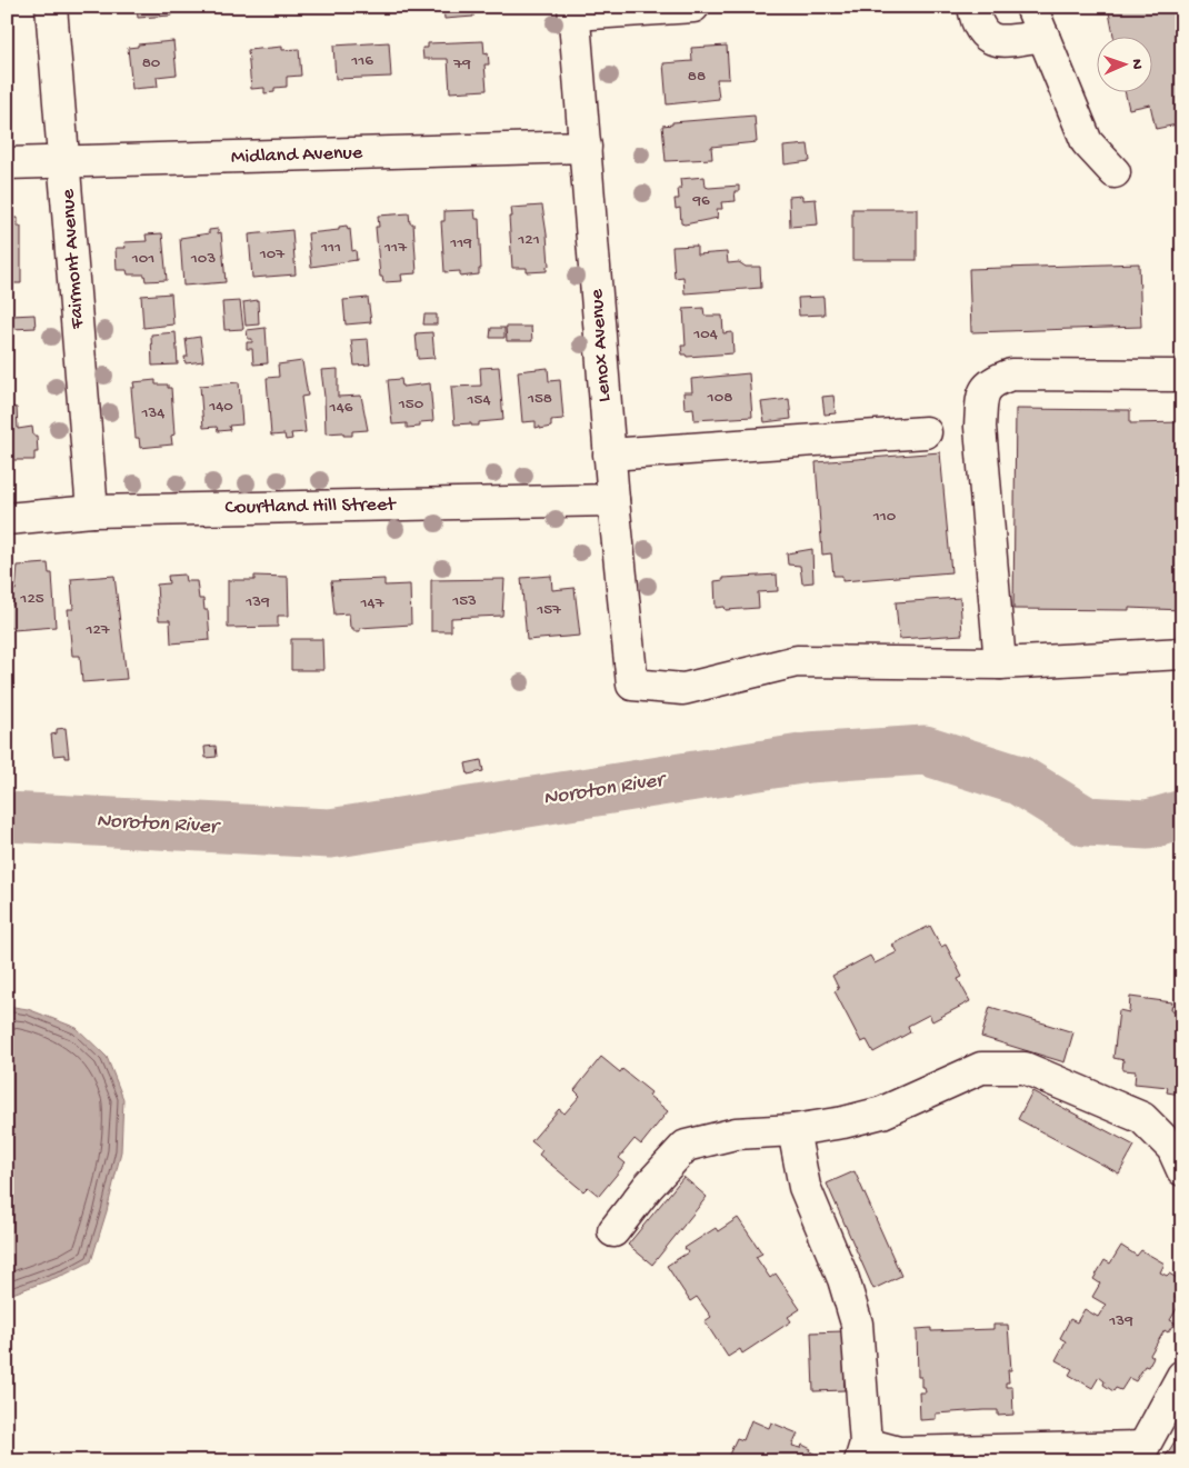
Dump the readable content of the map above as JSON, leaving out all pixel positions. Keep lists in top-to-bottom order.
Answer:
{
  "streets": {
    "street": [
      "Midland Avenue",
      "Fairmont Avenue",
      "Lenox Avenue",
      "Courtland Hill Street"
    ]
  },
  "crossings": [
    ["Midland Avenue", "Fairmont Avenue"],
    ["Midland Avenue", "Lenox Avenue"],
    ["Fairmont Avenue", "Courtland Hill Street"],
    ["Lenox Avenue", "Courtland Hill Street"]
  ],
  "water": ["Noroton River"],
  "house_numbers": [
    "116",
    "80",
    "79",
    "88",
    "96",
    "121",
    "119",
    "111",
    "117",
    "107",
    "101",
    "103",
    "104",
    "108",
    "158",
    "154",
    "150",
    "140",
    "146",
    "134",
    "110",
    "125",
    "153",
    "139",
    "147",
    "157",
    "127",
    "139"
  ],
  "north": "right"
}
